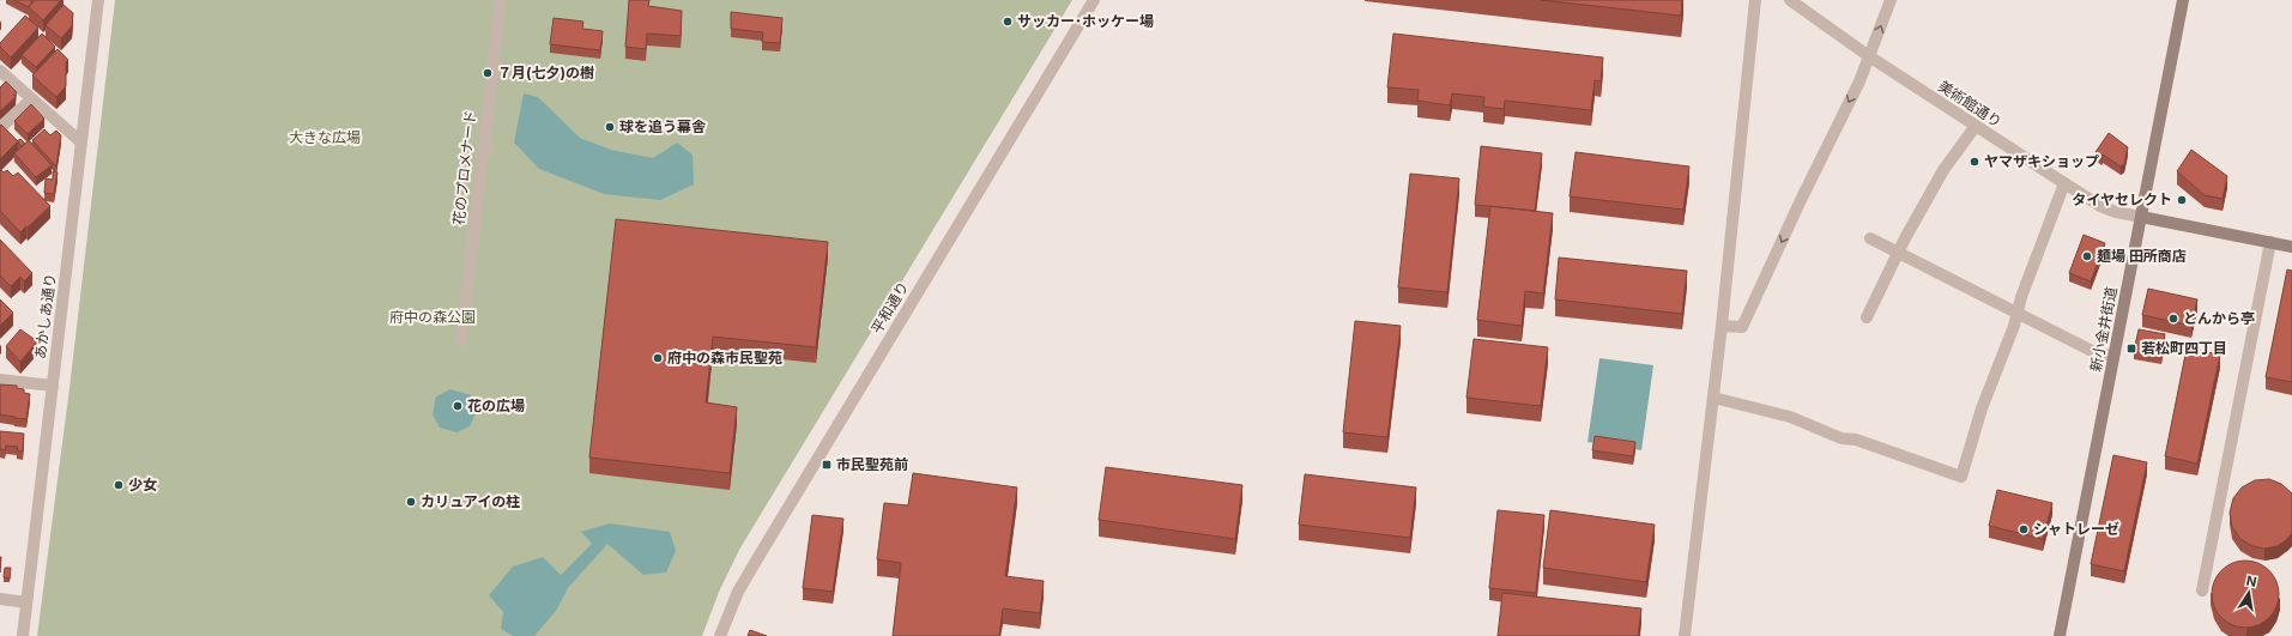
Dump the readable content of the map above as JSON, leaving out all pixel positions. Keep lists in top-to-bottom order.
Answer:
{
  "streets": {
    "main road": ["新小金井街道"],
    "street": [
      "美術館通り",
      "花のプロメナード",
      "平和通り",
      "あかしあ通り"
    ]
  },
  "crossings": [
    ["美術館通り", "新小金井街道"]
  ],
  "parks": ["大きな広場", "府中の森公園"],
  "places": {
    "other": [
      "サッカー･ホッケー場",
      "７月(七夕)の樹",
      "球を追う幕舎",
      "ヤマザキショップ",
      "タイヤセレクト",
      "麺場 田所商店",
      "とんから亭",
      "府中の森市民聖苑",
      "花の広場",
      "少女",
      "カリュアイの柱",
      "シャトレーゼ"
    ],
    "transit": ["若松町四丁目", "市民聖苑前"]
  },
  "north": "top"
}
